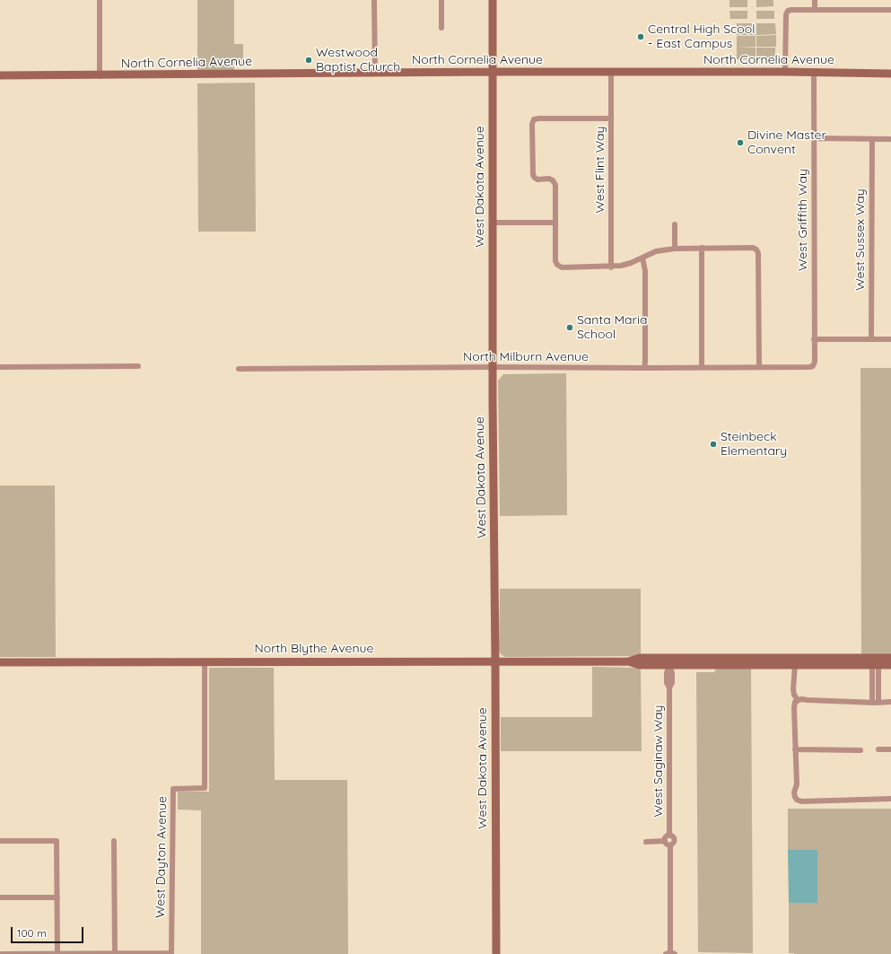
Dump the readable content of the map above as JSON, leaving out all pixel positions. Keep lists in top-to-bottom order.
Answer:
{
  "streets": {
    "street": [
      "North Cornelia Avenue",
      "West Flint Way",
      "West Dakota Avenue",
      "West Griffith Way",
      "West Sussex Way",
      "North Milburn Avenue",
      "North Blythe Avenue",
      "West Saginaw Way",
      "West Dayton Avenue"
    ]
  },
  "crossings": [
    ["North Cornelia Avenue", "West Flint Way"],
    ["North Cornelia Avenue", "West Dakota Avenue"],
    ["North Cornelia Avenue", "West Griffith Way"],
    ["West Dakota Avenue", "North Milburn Avenue"],
    ["West Dakota Avenue", "North Blythe Avenue"],
    ["West Griffith Way", "North Milburn Avenue"],
    ["North Blythe Avenue", "West Saginaw Way"],
    ["North Blythe Avenue", "West Dayton Avenue"]
  ],
  "places": [
    "Central High Scool - East Campus",
    "Westwood Baptist Church",
    "Divine Master Convent",
    "Santa Maria School",
    "Steinbeck Elementary"
  ],
  "scale_bar": "100 m"
}
